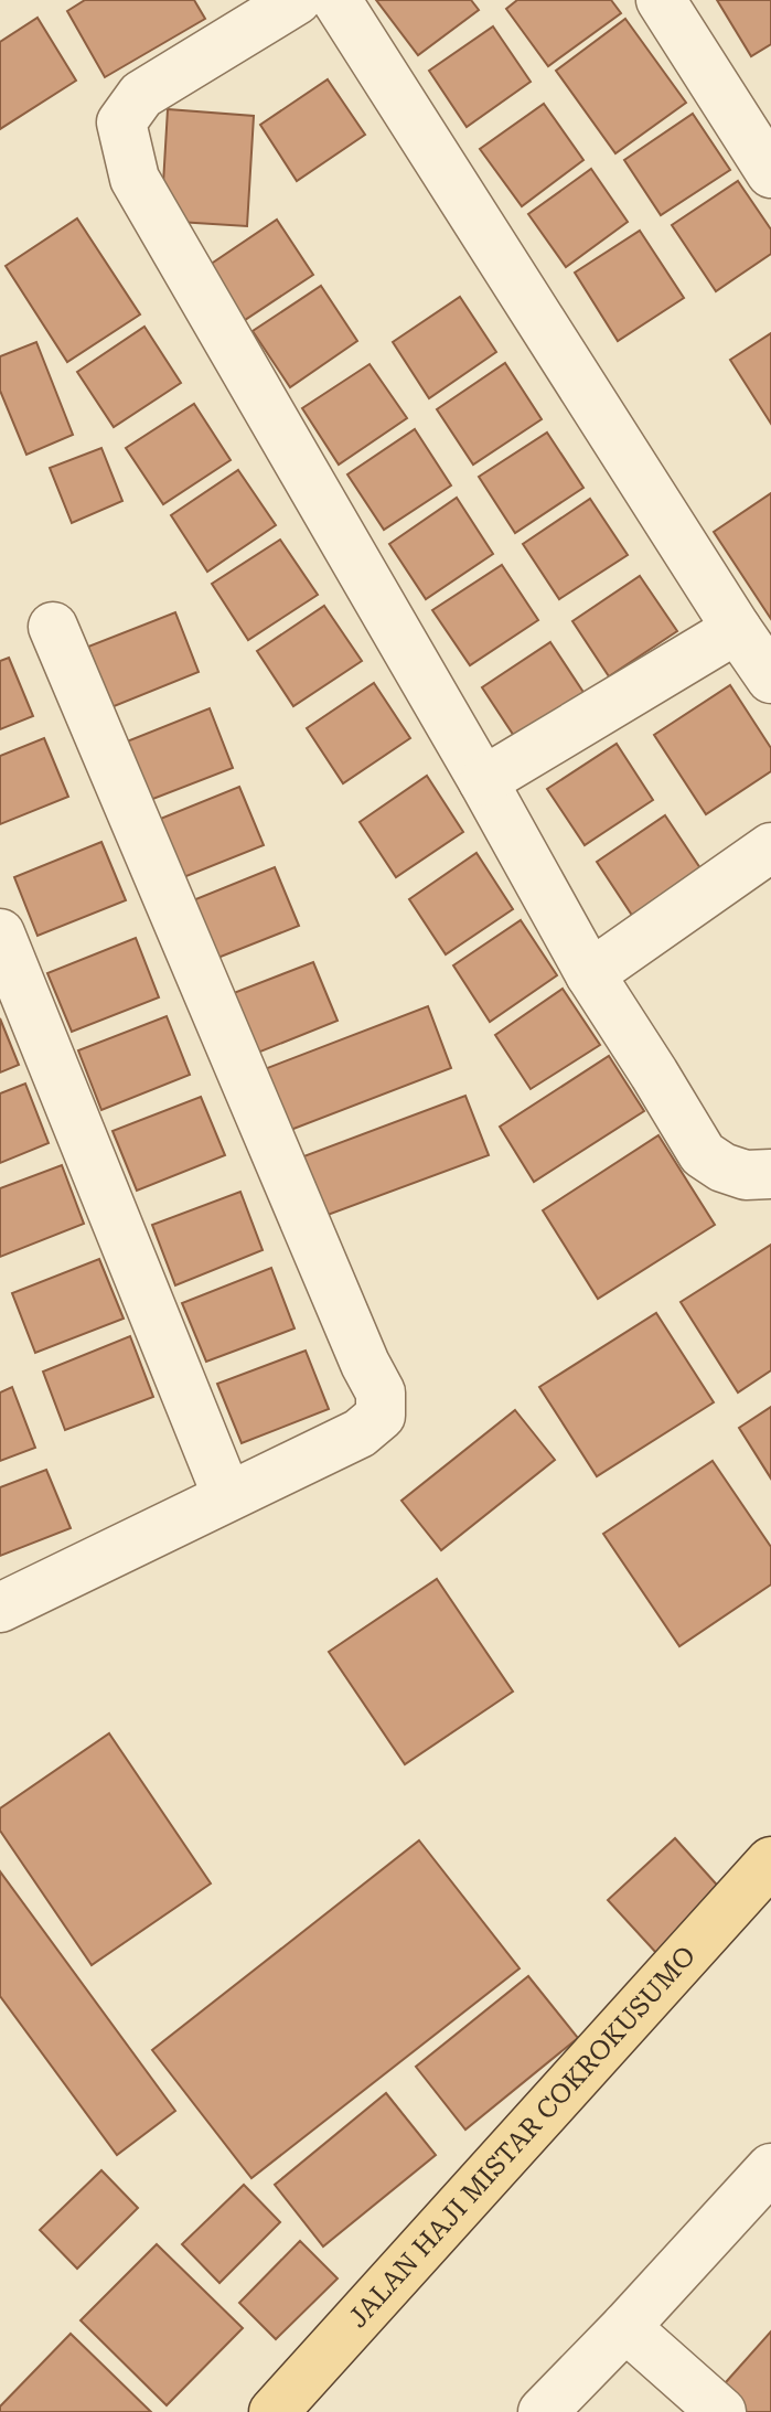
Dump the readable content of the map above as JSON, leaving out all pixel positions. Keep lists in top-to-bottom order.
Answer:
{
  "streets": {
    "main road": ["JALAN HAJI MISTAR COKROKUSUMO"]
  }
}
